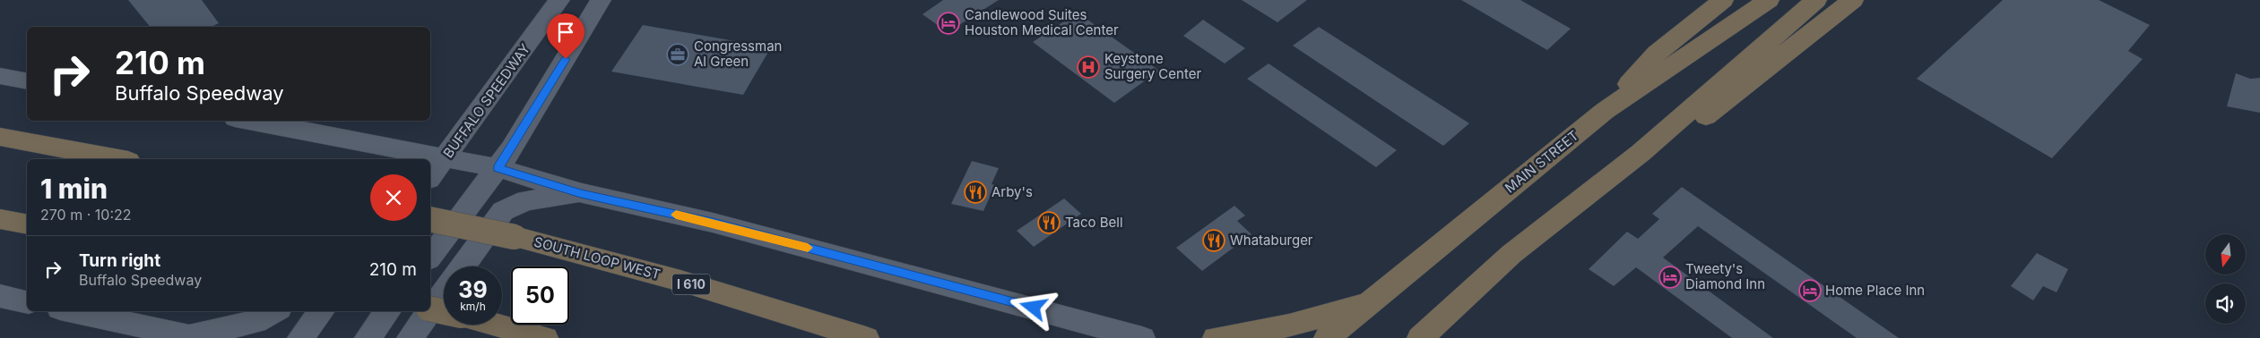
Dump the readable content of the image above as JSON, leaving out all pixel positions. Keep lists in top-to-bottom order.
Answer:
{
  "streets": {
    "highway": ["MAIN STREET", "SOUTH LOOP WEST", "I 610"],
    "main road": ["BUFFALO SPEEDWAY"]
  },
  "places": {
    "hotel": ["Candlewood Suites Houston Medical Center", "Tweety's Diamond Inn", "Home Place Inn"],
    "office": ["Congressman Al Green"],
    "hospital": ["Keystone Surgery Center"],
    "restaurant": ["Arby's", "Taco Bell", "Whataburger"]
  },
  "north": "bottom",
  "page": {
    "turn": ["210 m", "Buffalo Speedway"],
    "heading": ["1 min", "270 m · 10:22"],
    "list": [
      {
        "name": "Turn right",
        "note": "Buffalo Speedway",
        "value": "210 m"
      }
    ],
    "speed": "39 km/h",
    "limit": "50"
  }
}
